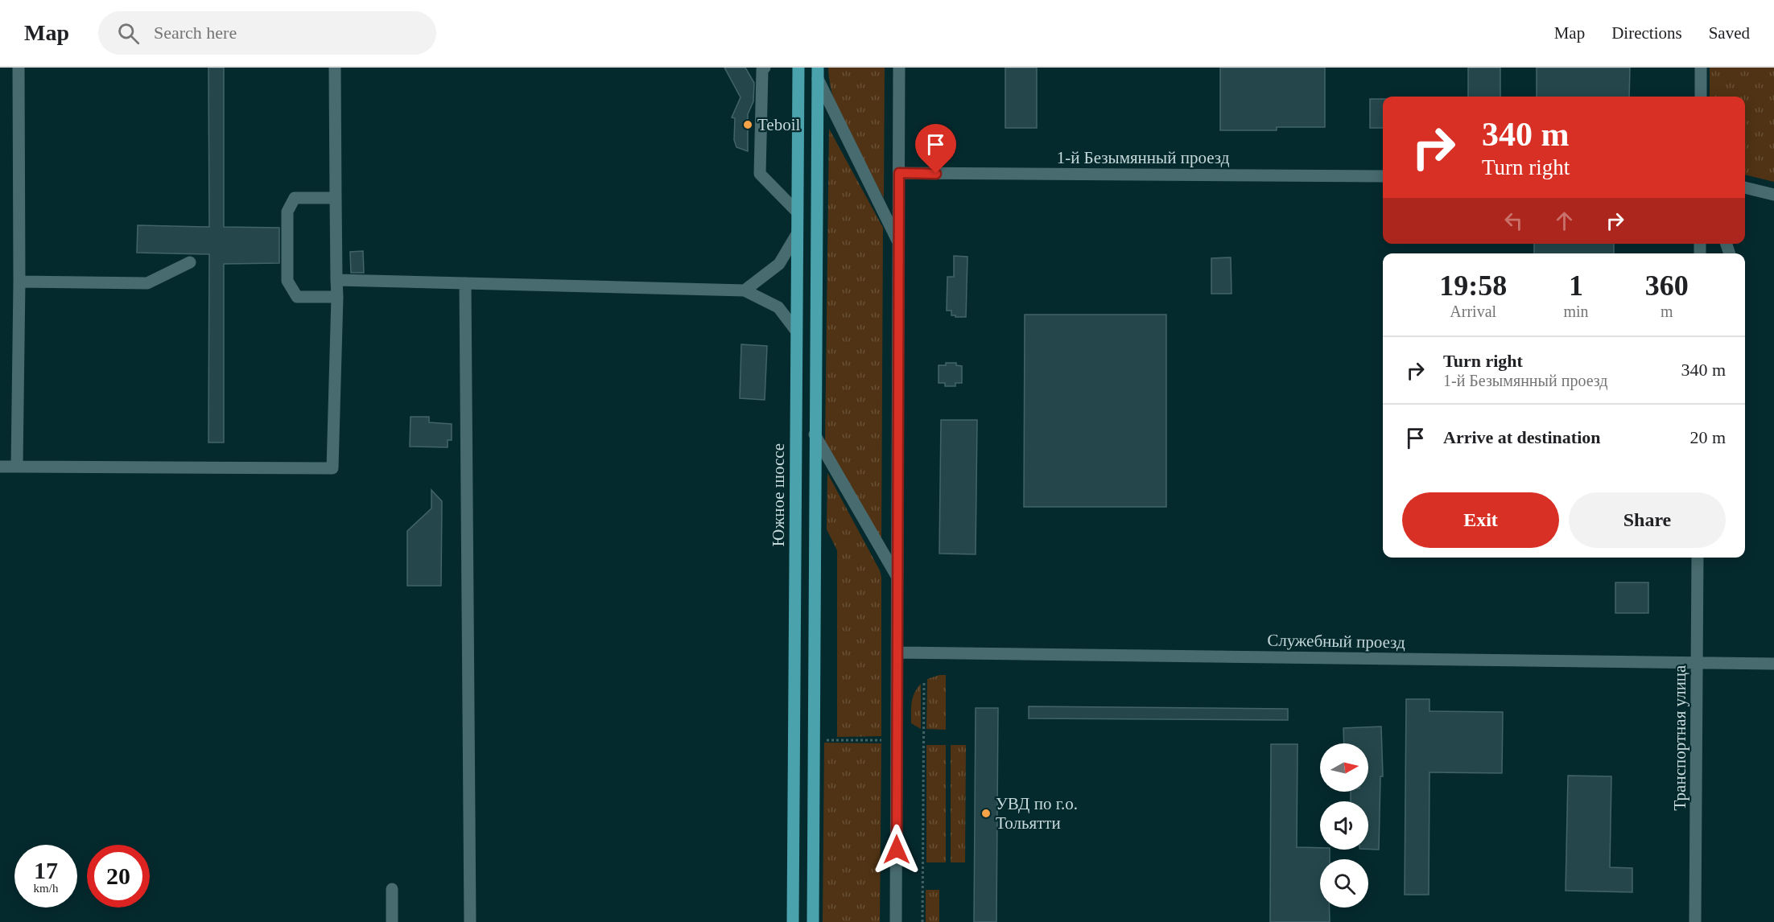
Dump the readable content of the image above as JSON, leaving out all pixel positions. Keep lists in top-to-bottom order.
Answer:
{
  "streets": {
    "main road": ["Южное шоссе"],
    "street": ["1-й Безымянный проезд", "Служебный проезд", "Транспортная улица"]
  },
  "crossings": [
    ["Служебный проезд", "Транспортная улица"]
  ],
  "places": ["Teboil", "УВД по г.о. Тольятти"],
  "north": "right",
  "page": {
    "header": "Map",
    "search": "Search here",
    "nav": ["Map", "Directions", "Saved"],
    "turn": ["340 m", "Turn right"],
    "eta": [
      "19:58",
      "Arrival",
      "1",
      "min",
      "360",
      "m"
    ],
    "list": [
      {
        "name": "Turn right",
        "note": "1-й Безымянный проезд",
        "value": "340 m"
      },
      {
        "name": "Arrive at destination",
        "value": "20 m"
      }
    ],
    "buttons": ["Exit", "Share"],
    "speed": "17 km/h",
    "limit": "20"
  }
}
